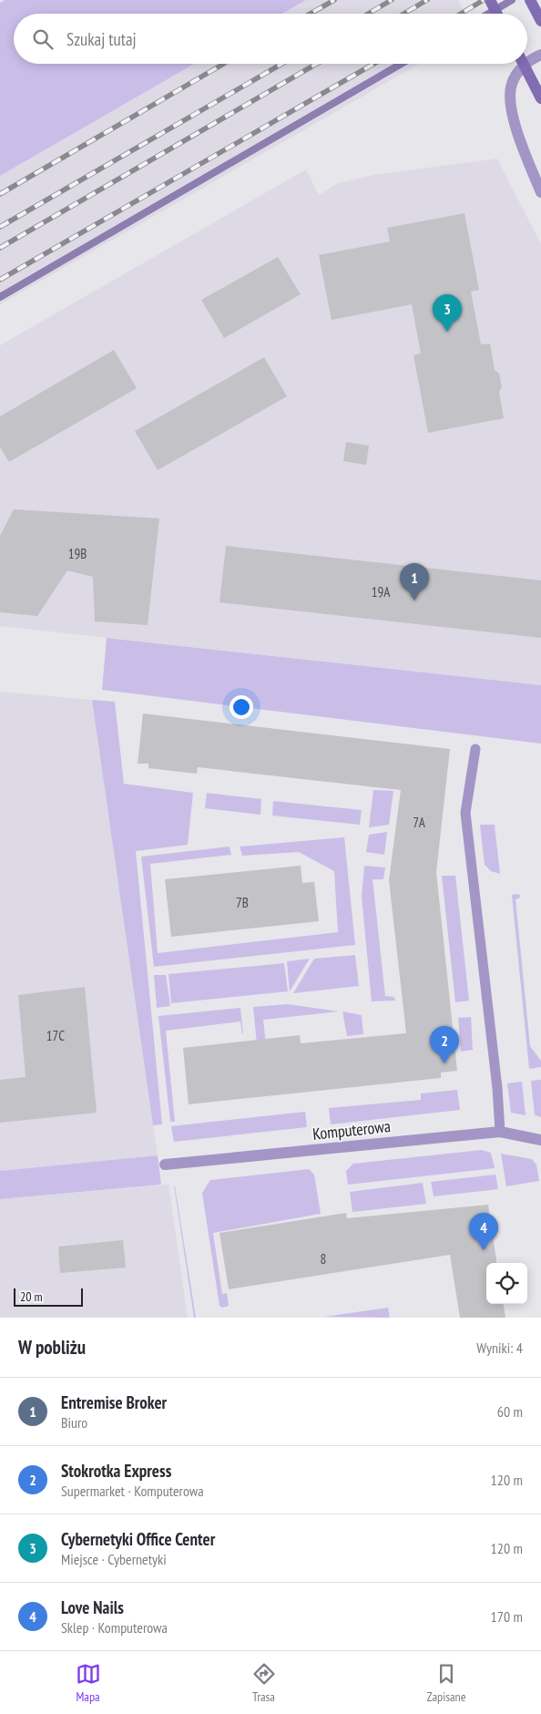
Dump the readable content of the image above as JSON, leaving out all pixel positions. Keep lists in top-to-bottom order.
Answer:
{
  "streets": {
    "street": ["Komputerowa"]
  },
  "house_numbers": [
    "19B",
    "19A",
    "7A",
    "7B",
    "17C",
    "8"
  ],
  "scale_bar": "20 m",
  "page": {
    "search": "Szukaj tutaj",
    "pins": [
      "3",
      "1",
      "2",
      "4"
    ],
    "scale": "20 m",
    "heading": ["W pobliżu", "Wyniki: 4"],
    "list": [
      {
        "mark": "1",
        "name": "Entremise Broker",
        "note": "Biuro",
        "value": "60 m"
      },
      {
        "mark": "2",
        "name": "Stokrotka Express",
        "note": "Supermarket · Komputerowa",
        "value": "120 m"
      },
      {
        "mark": "3",
        "name": "Cybernetyki Office Center",
        "note": "Miejsce · Cybernetyki",
        "value": "120 m"
      },
      {
        "mark": "4",
        "name": "Love Nails",
        "note": "Sklep · Komputerowa",
        "value": "170 m"
      }
    ],
    "nav": ["Mapa", "Trasa", "Zapisane"]
  }
}
